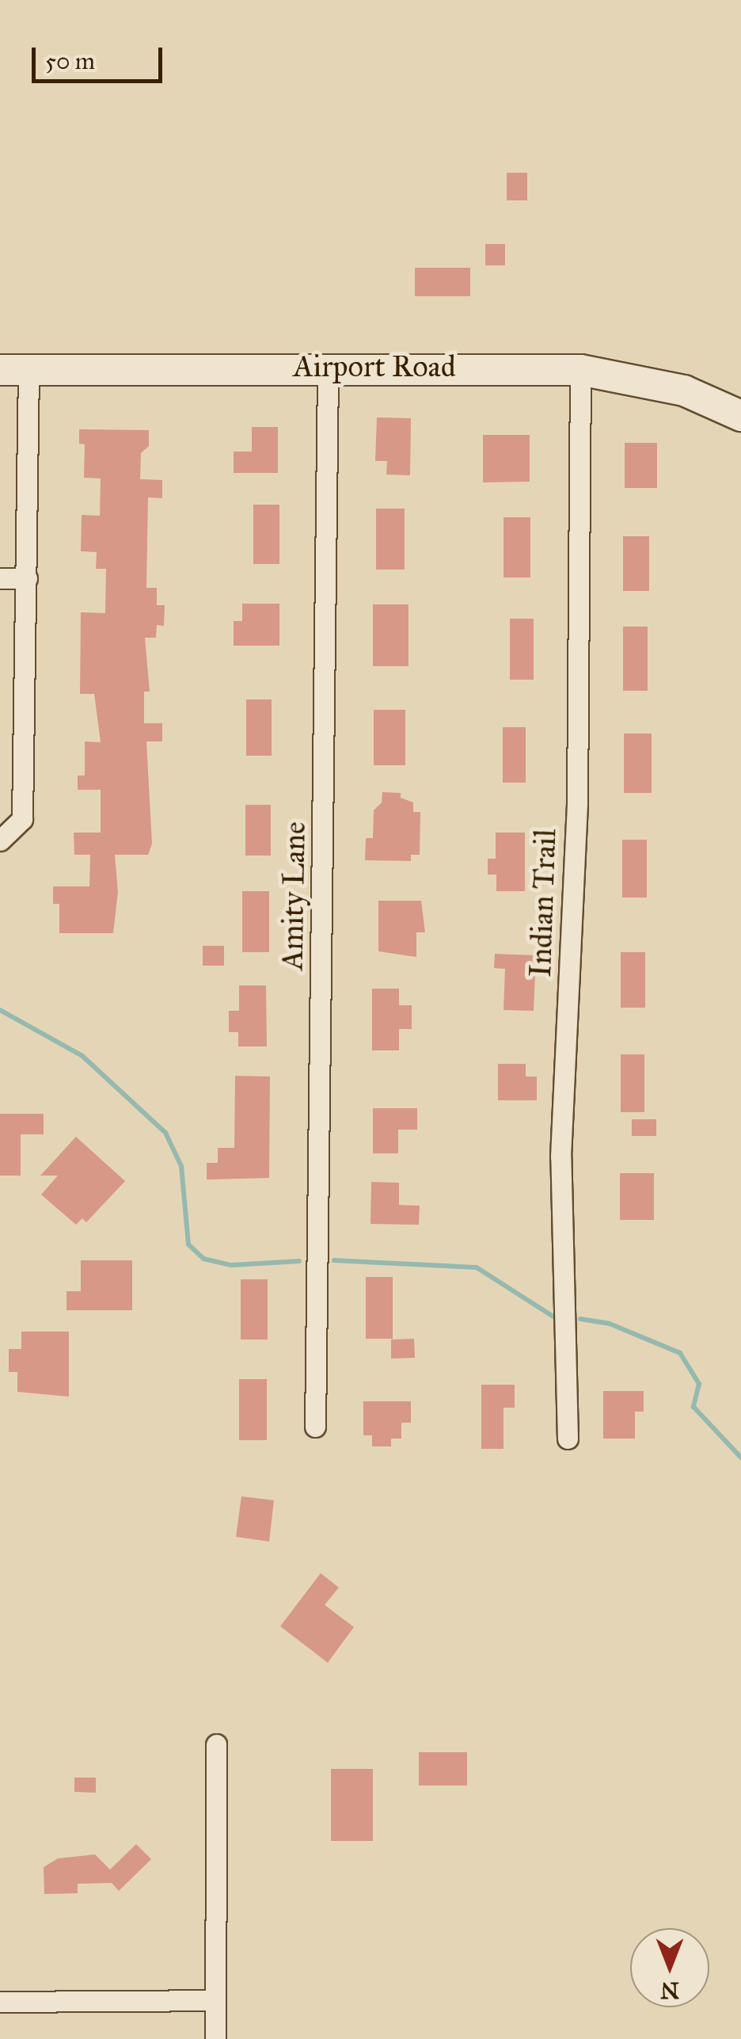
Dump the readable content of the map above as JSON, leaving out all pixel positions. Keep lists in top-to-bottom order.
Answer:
{
  "streets": {
    "street": ["Airport Road", "Amity Lane", "Indian Trail"]
  },
  "crossings": [
    ["Airport Road", "Amity Lane"],
    ["Airport Road", "Indian Trail"]
  ],
  "scale_bar": "50 m",
  "north": "bottom"
}
